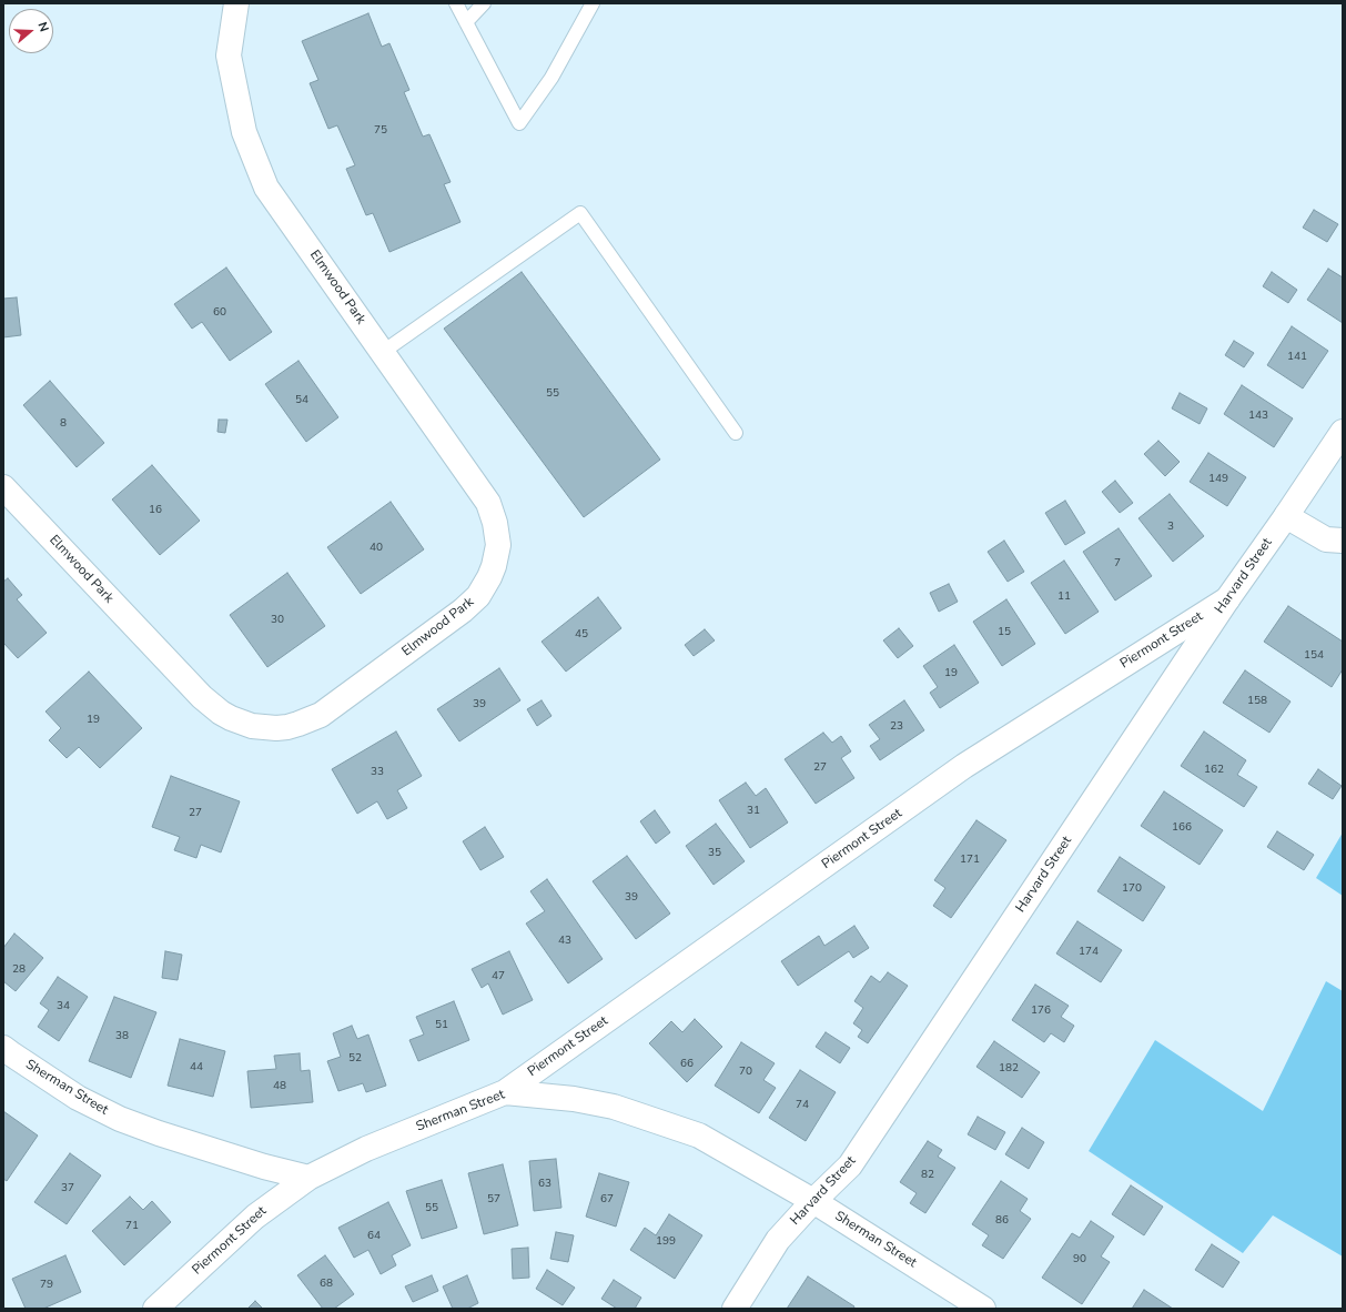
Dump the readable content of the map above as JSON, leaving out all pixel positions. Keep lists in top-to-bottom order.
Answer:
{
  "streets": {
    "street": [
      "Elmwood Park",
      "Harvard Street",
      "Piermont Street",
      "Sherman Street"
    ]
  },
  "crossings": [
    ["Harvard Street", "Piermont Street"],
    ["Harvard Street", "Sherman Street"],
    ["Piermont Street", "Sherman Street"]
  ],
  "house_numbers": [
    "75",
    "60",
    "141",
    "55",
    "54",
    "143",
    "8",
    "149",
    "16",
    "3",
    "40",
    "7",
    "11",
    "30",
    "15",
    "45",
    "154",
    "19",
    "158",
    "39",
    "19",
    "23",
    "27",
    "162",
    "33",
    "31",
    "27",
    "166",
    "35",
    "171",
    "170",
    "39",
    "43",
    "174",
    "28",
    "47",
    "34",
    "176",
    "51",
    "38",
    "52",
    "66",
    "44",
    "182",
    "70",
    "48",
    "74",
    "82",
    "63",
    "37",
    "57",
    "67",
    "55",
    "86",
    "71",
    "64",
    "199",
    "90",
    "68",
    "79"
  ],
  "north": "right"
}
